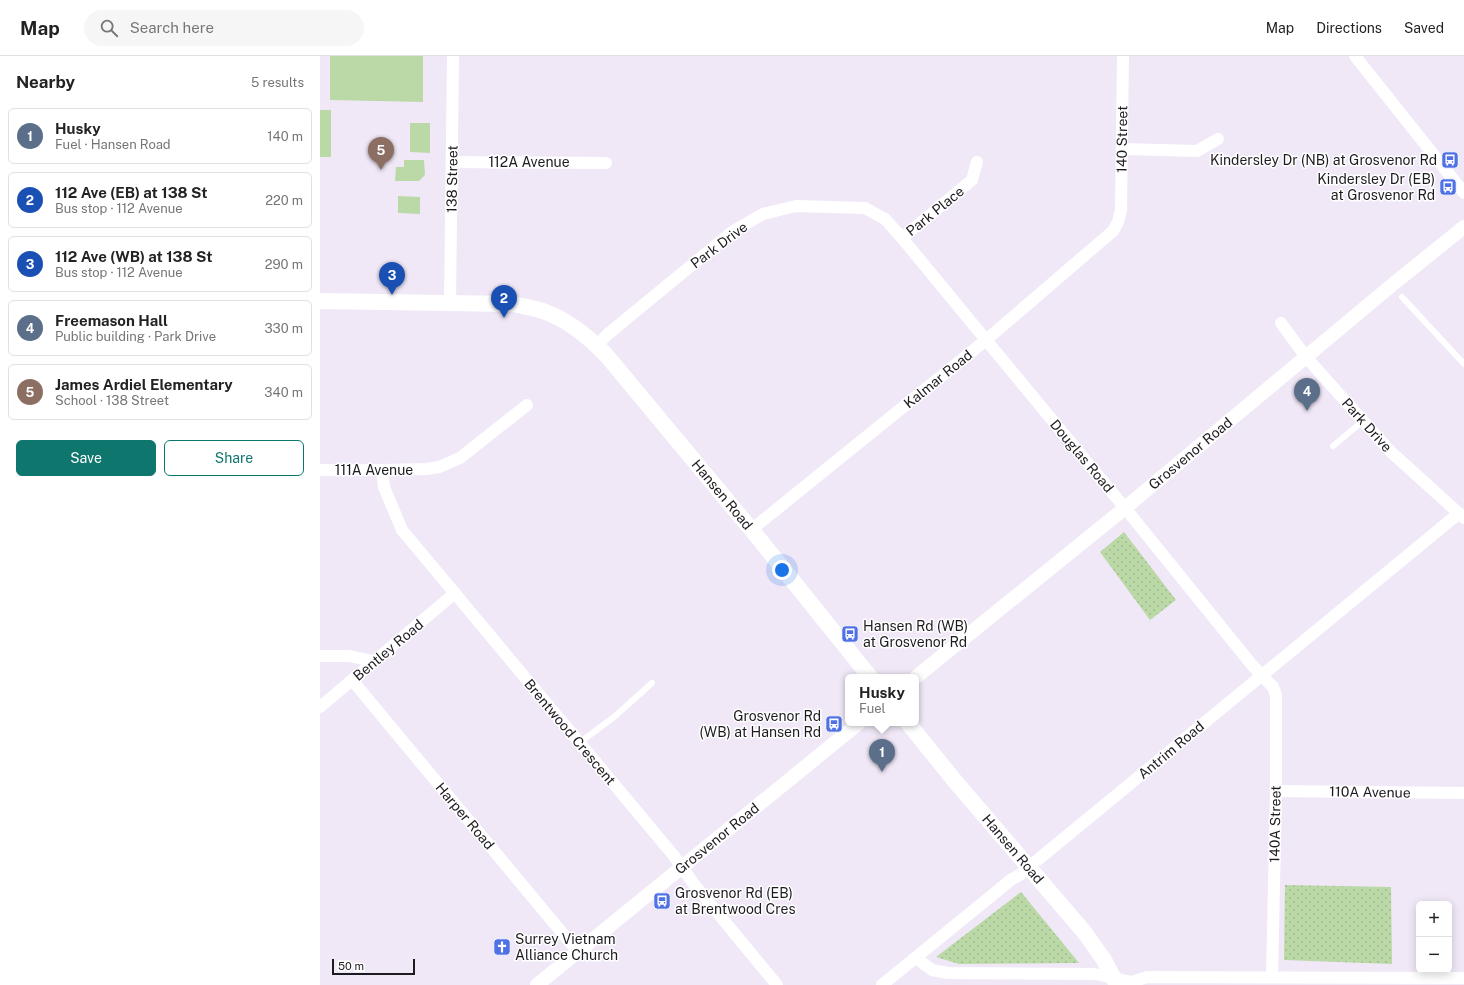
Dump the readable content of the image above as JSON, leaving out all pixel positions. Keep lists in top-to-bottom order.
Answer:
{
  "streets": {
    "main road": ["Hansen Road"],
    "street": [
      "140 Street",
      "112A Avenue",
      "138 Street",
      "Park Place",
      "Park Drive",
      "Kalmar Road",
      "Grosvenor Road",
      "Douglas Road",
      "111A Avenue",
      "Bentley Road",
      "Brentwood Crescent",
      "Antrim Road",
      "110A Avenue",
      "Harper Road",
      "140A Street"
    ]
  },
  "crossings": [
    ["140 Street", "Kalmar Road"],
    ["112A Avenue", "138 Street"],
    ["138 Street", "Hansen Road"],
    ["Park Place", "Park Drive"],
    ["Park Place", "Douglas Road"],
    ["Park Drive", "Grosvenor Road"],
    ["Park Drive", "Douglas Road"],
    ["Park Drive", "Hansen Road"],
    ["Park Drive", "Antrim Road"],
    ["Kalmar Road", "Douglas Road"],
    ["Kalmar Road", "Hansen Road"],
    ["Grosvenor Road", "Douglas Road"],
    ["Grosvenor Road", "Brentwood Crescent"],
    ["Grosvenor Road", "Harper Road"],
    ["Douglas Road", "Antrim Road"],
    ["Douglas Road", "140A Street"],
    ["111A Avenue", "Brentwood Crescent"],
    ["Hansen Road", "Antrim Road"],
    ["Bentley Road", "Brentwood Crescent"],
    ["Bentley Road", "Harper Road"],
    ["Antrim Road", "140A Street"],
    ["110A Avenue", "140A Street"]
  ],
  "places": {
    "bus stop": [
      "Kindersley Dr (NB) at Grosvenor Rd",
      "Kindersley Dr (EB) at Grosvenor Rd",
      "Hansen Rd (WB) at Grosvenor Rd",
      "Grosvenor Rd (WB) at Hansen Rd",
      "Grosvenor Rd (EB) at Brentwood Cres"
    ],
    "church": ["Surrey Vietnam Alliance Church"]
  },
  "scale_bar": "50 m",
  "page": {
    "header": "Map",
    "search": "Search here",
    "nav": ["Map", "Directions", "Saved"],
    "heading": ["Nearby", "5 results"],
    "list": [
      {
        "mark": "1",
        "name": "Husky",
        "note": "Fuel · Hansen Road",
        "value": "140 m"
      },
      {
        "mark": "2",
        "name": "112 Ave (EB) at 138 St",
        "note": "Bus stop · 112 Avenue",
        "value": "220 m"
      },
      {
        "mark": "3",
        "name": "112 Ave (WB) at 138 St",
        "note": "Bus stop · 112 Avenue",
        "value": "290 m"
      },
      {
        "mark": "4",
        "name": "Freemason Hall",
        "note": "Public building · Park Drive",
        "value": "330 m"
      },
      {
        "mark": "5",
        "name": "James Ardiel Elementary",
        "note": "School · 138 Street",
        "value": "340 m"
      }
    ],
    "pins": [
      "5",
      "3",
      "2",
      "4",
      "1"
    ],
    "buttons": ["Save", "Share"],
    "popup": ["Husky", "Fuel"],
    "map_buttons": ["+", "−"],
    "scale": "50 m"
  }
}
